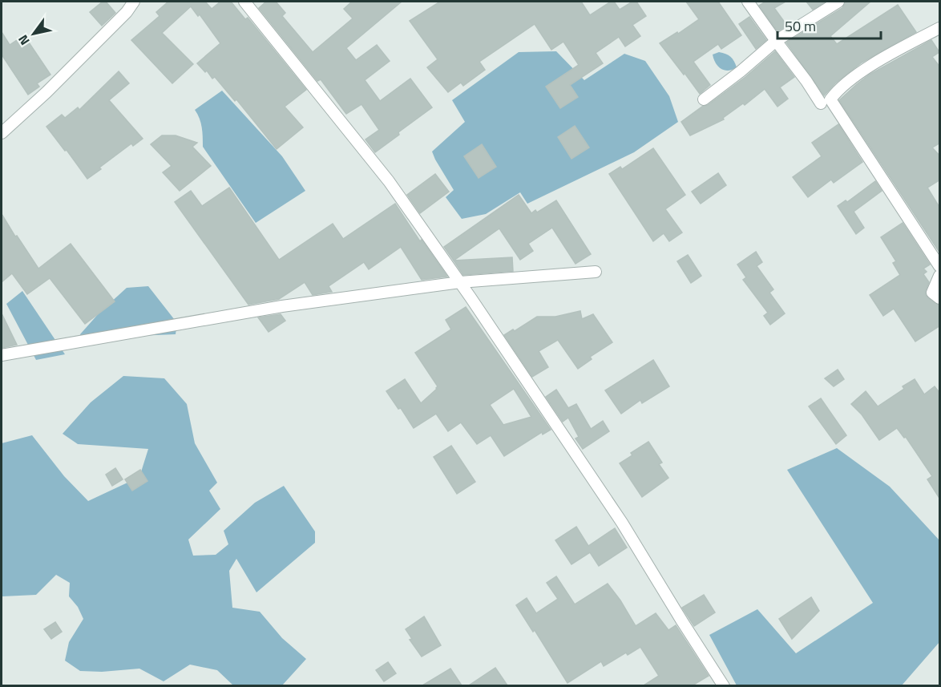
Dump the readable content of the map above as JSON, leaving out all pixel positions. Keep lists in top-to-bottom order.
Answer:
{
  "scale_bar": "50 m",
  "north": "bottom left"
}
